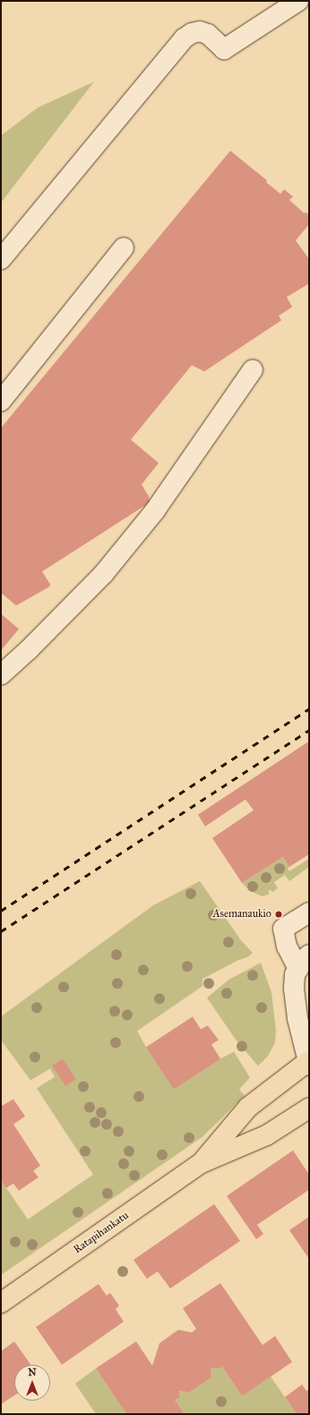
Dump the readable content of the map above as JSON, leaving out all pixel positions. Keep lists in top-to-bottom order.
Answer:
{
  "streets": {
    "main road": ["Ratapihankatu"]
  },
  "places": ["Asemanaukio"],
  "north": "top"
}
